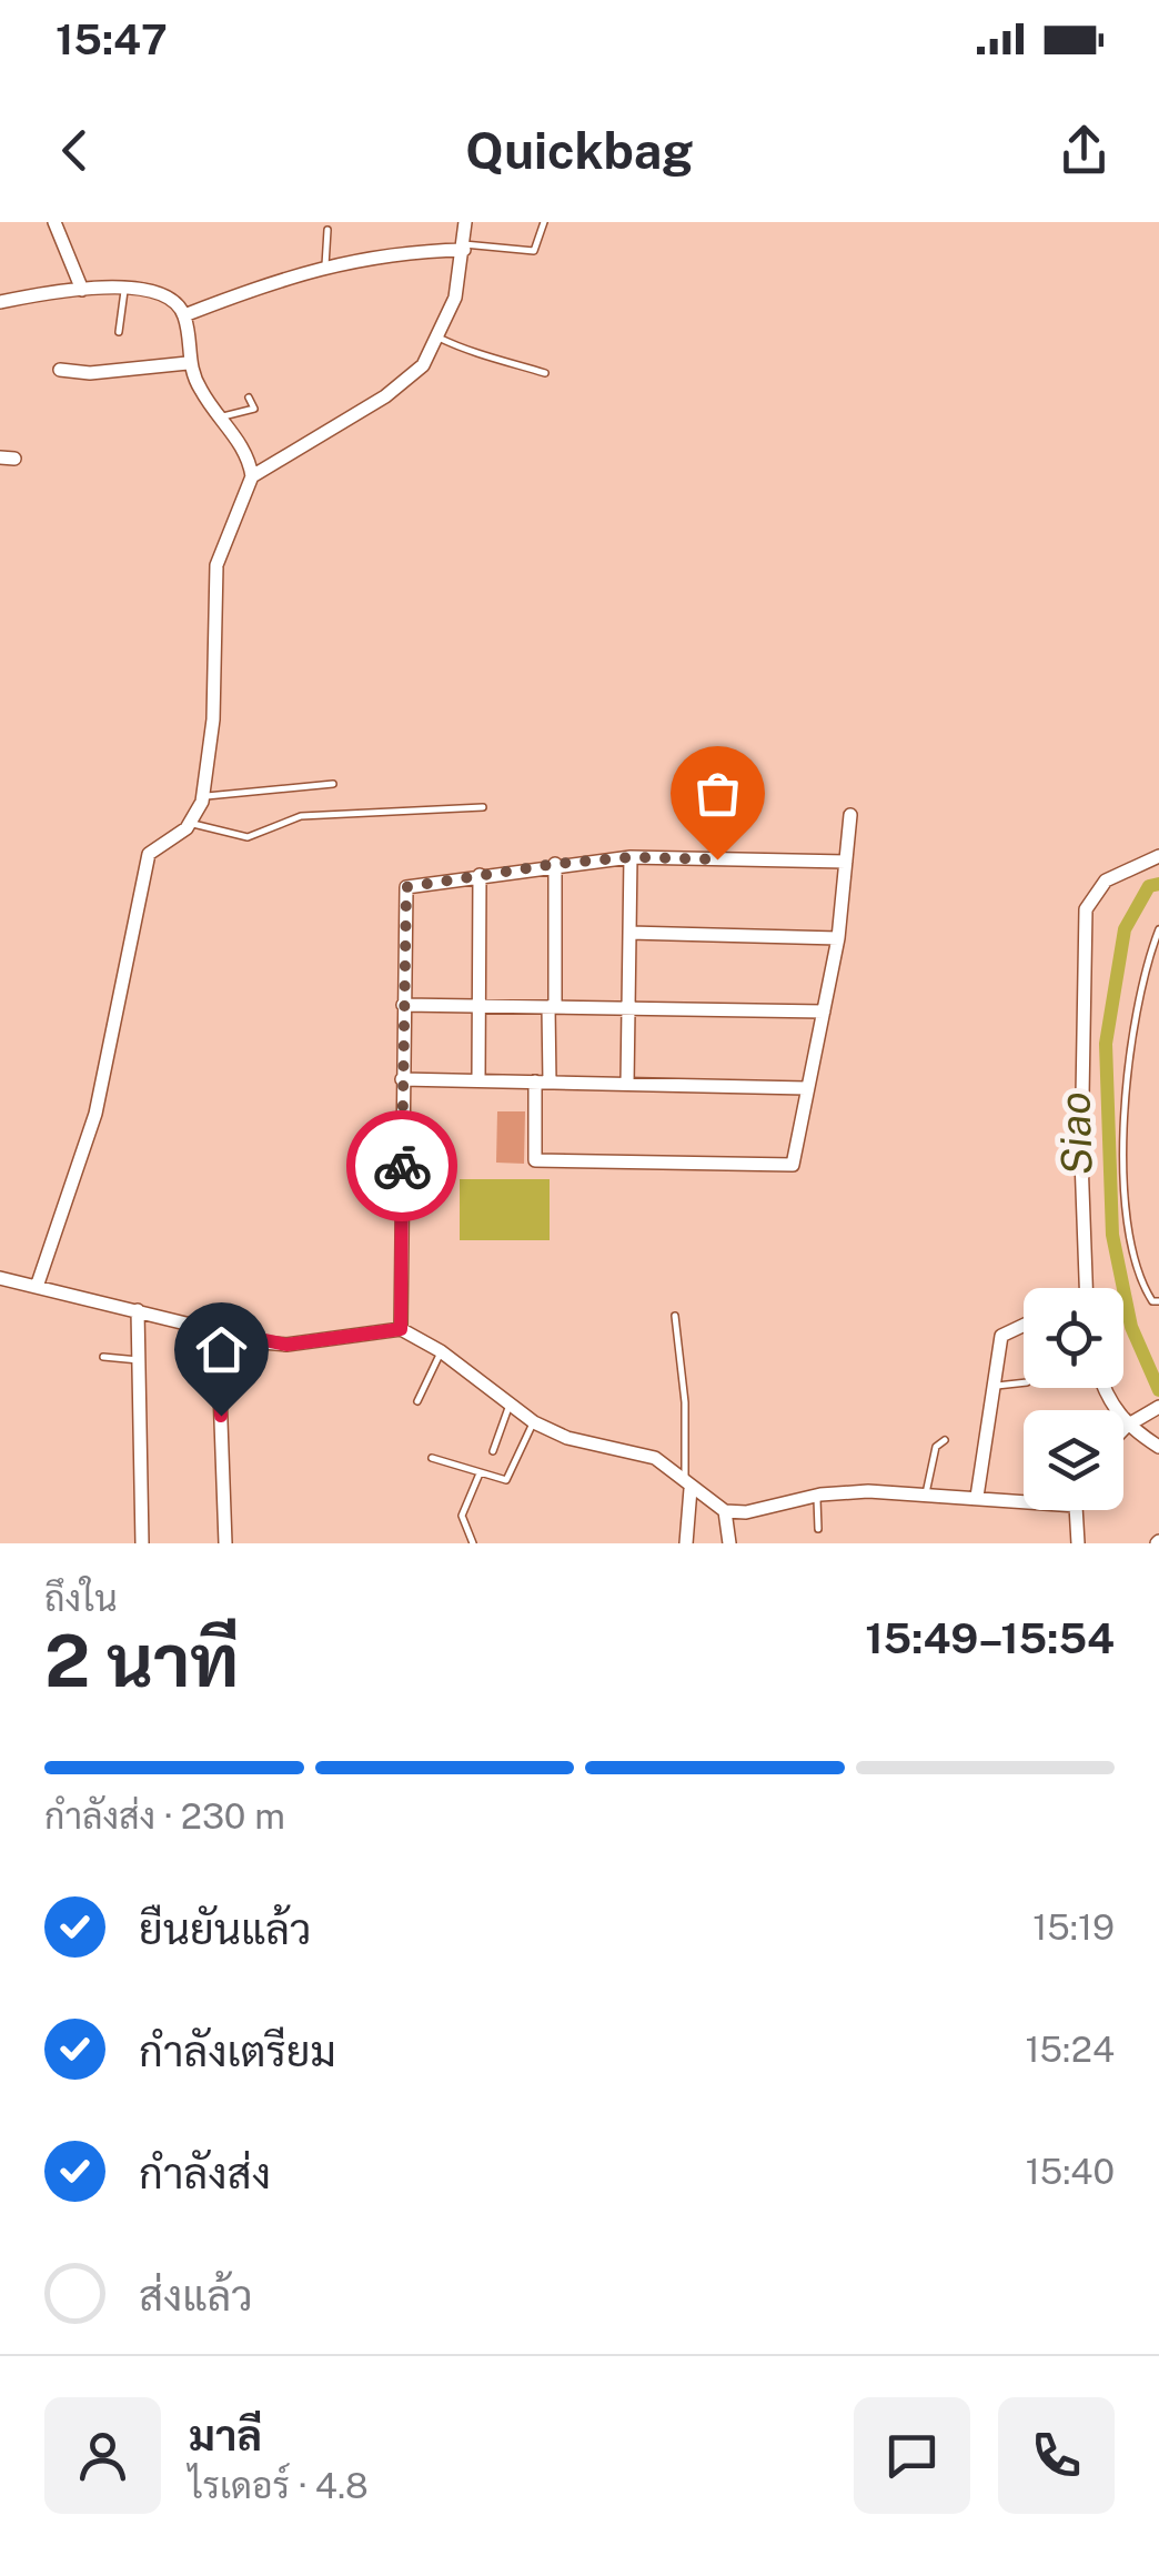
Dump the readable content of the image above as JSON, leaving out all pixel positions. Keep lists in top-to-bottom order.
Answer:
{
  "water": ["Siao"],
  "page": {
    "status": "15:47",
    "header": "Quickbag",
    "heading": ["2 นาที", "ถึงใน", "15:49–15:54"],
    "panel": ["มาลี", "ไรเดอร์ · 4.8"],
    "bar": "กำลังส่ง · 230 m",
    "list": [
      ["ยืนยันแล้ว", "15:19"],
      ["กำลังเตรียม", "15:24"],
      ["กำลังส่ง", "15:40"],
      "ส่งแล้ว"
    ]
  }
}
